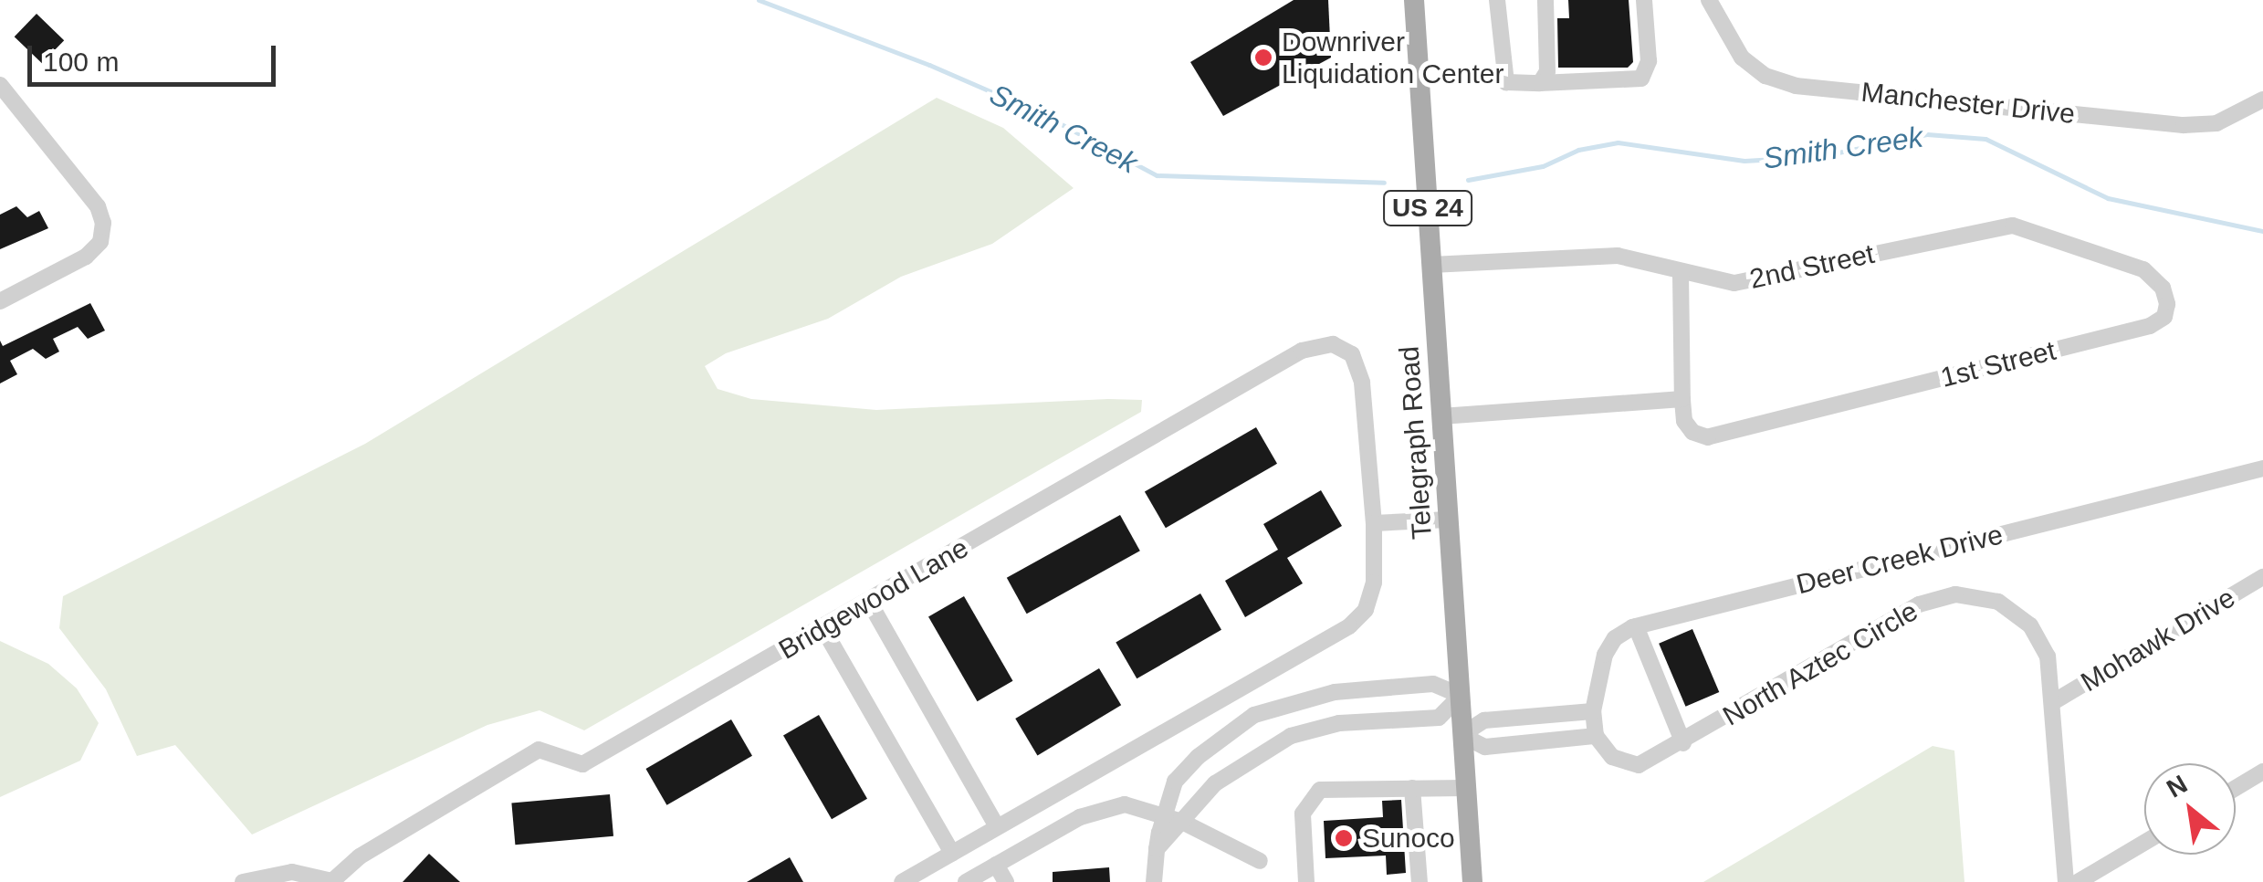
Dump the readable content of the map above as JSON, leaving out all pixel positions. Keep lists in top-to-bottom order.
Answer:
{
  "streets": {
    "main road": ["US 24", "Telegraph Road"],
    "street": [
      "Manchester Drive",
      "2nd Street",
      "1st Street",
      "Deer Creek Drive",
      "Bridgewood Lane",
      "Mohawk Drive",
      "North Aztec Circle"
    ]
  },
  "crossings": [
    ["2nd Street", "1st Street"],
    ["2nd Street", "Telegraph Road"],
    ["Mohawk Drive", "North Aztec Circle"]
  ],
  "water": ["Smith Creek"],
  "places": ["Downriver Liquidation Center", "Sunoco"],
  "scale_bar": "100 m",
  "north": "top left"
}
